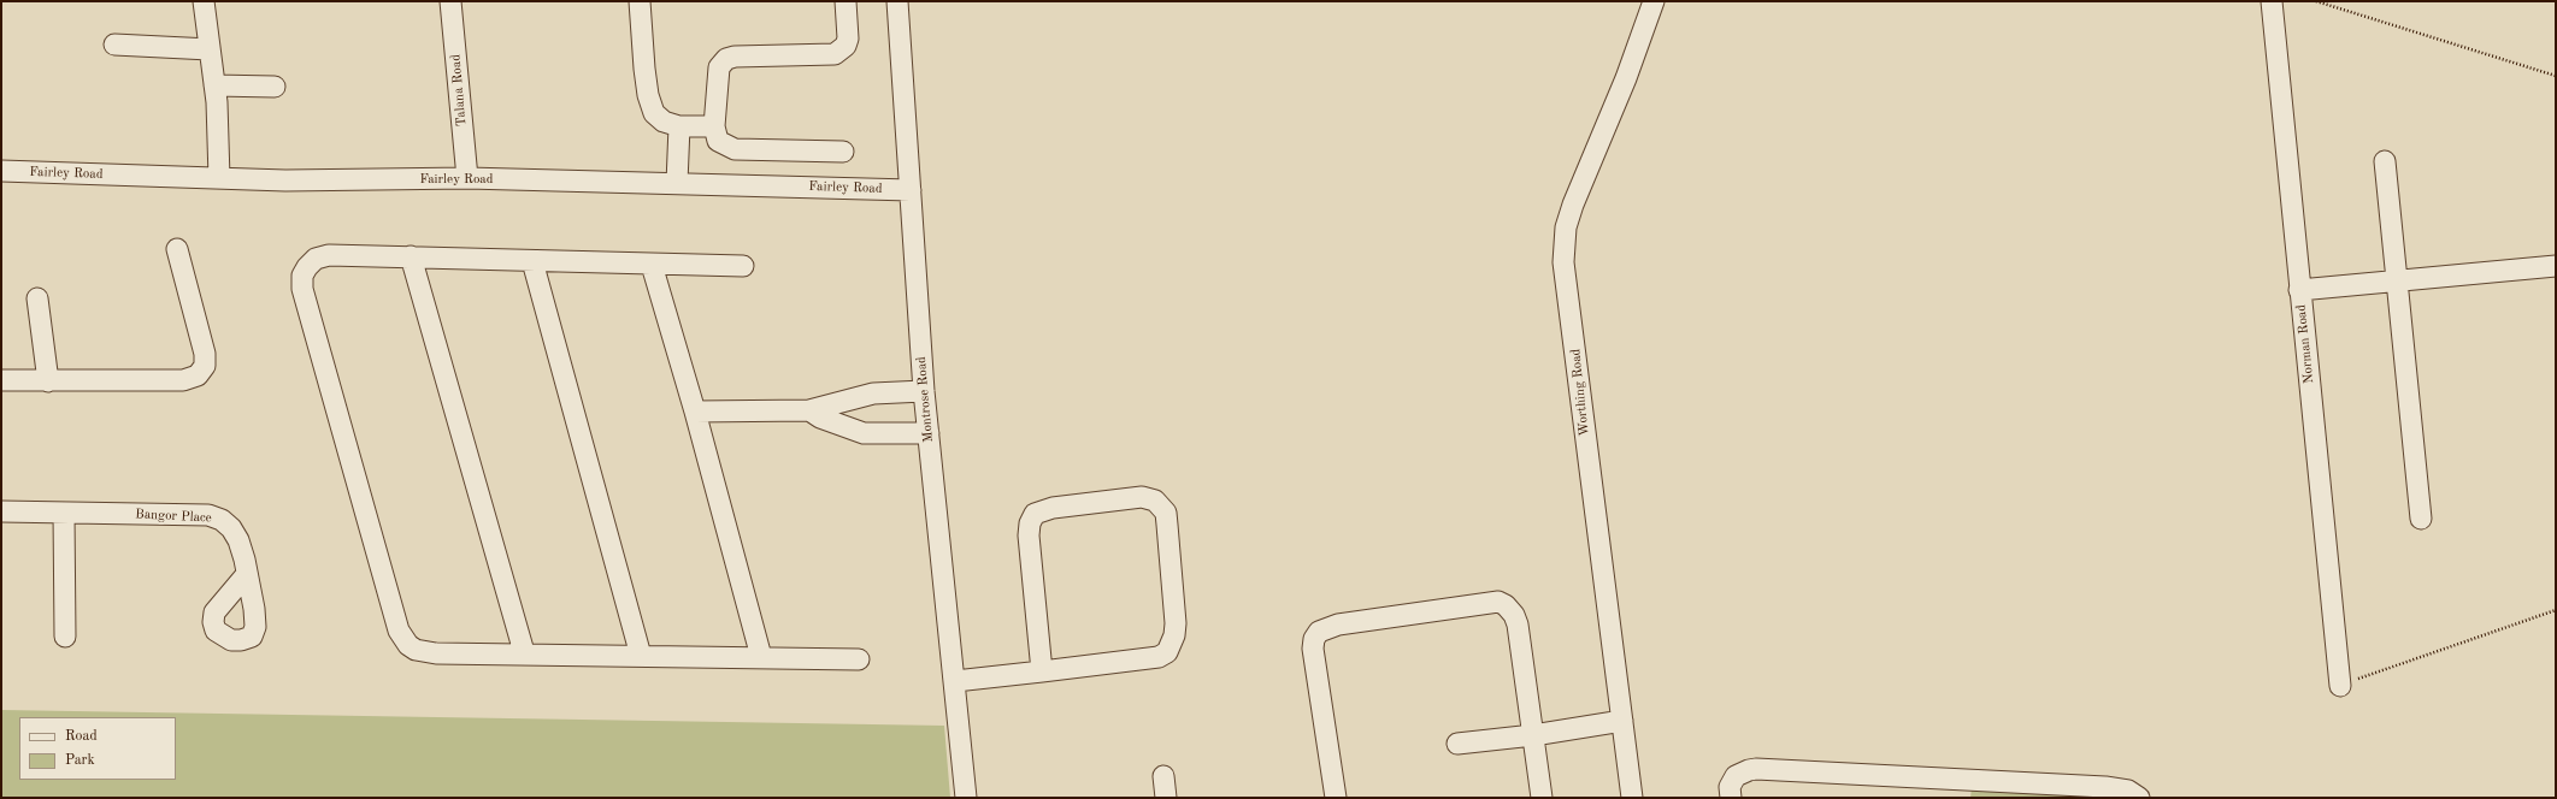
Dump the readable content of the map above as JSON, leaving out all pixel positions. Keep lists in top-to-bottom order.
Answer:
{
  "streets": {
    "street": [
      "Talana Road",
      "Fairley Road",
      "Norman Road",
      "Worthing Road",
      "Montrose Road",
      "Bangor Place"
    ]
  },
  "crossings": [
    ["Talana Road", "Fairley Road"],
    ["Fairley Road", "Montrose Road"]
  ],
  "legend": ["Road", "Park"]
}
